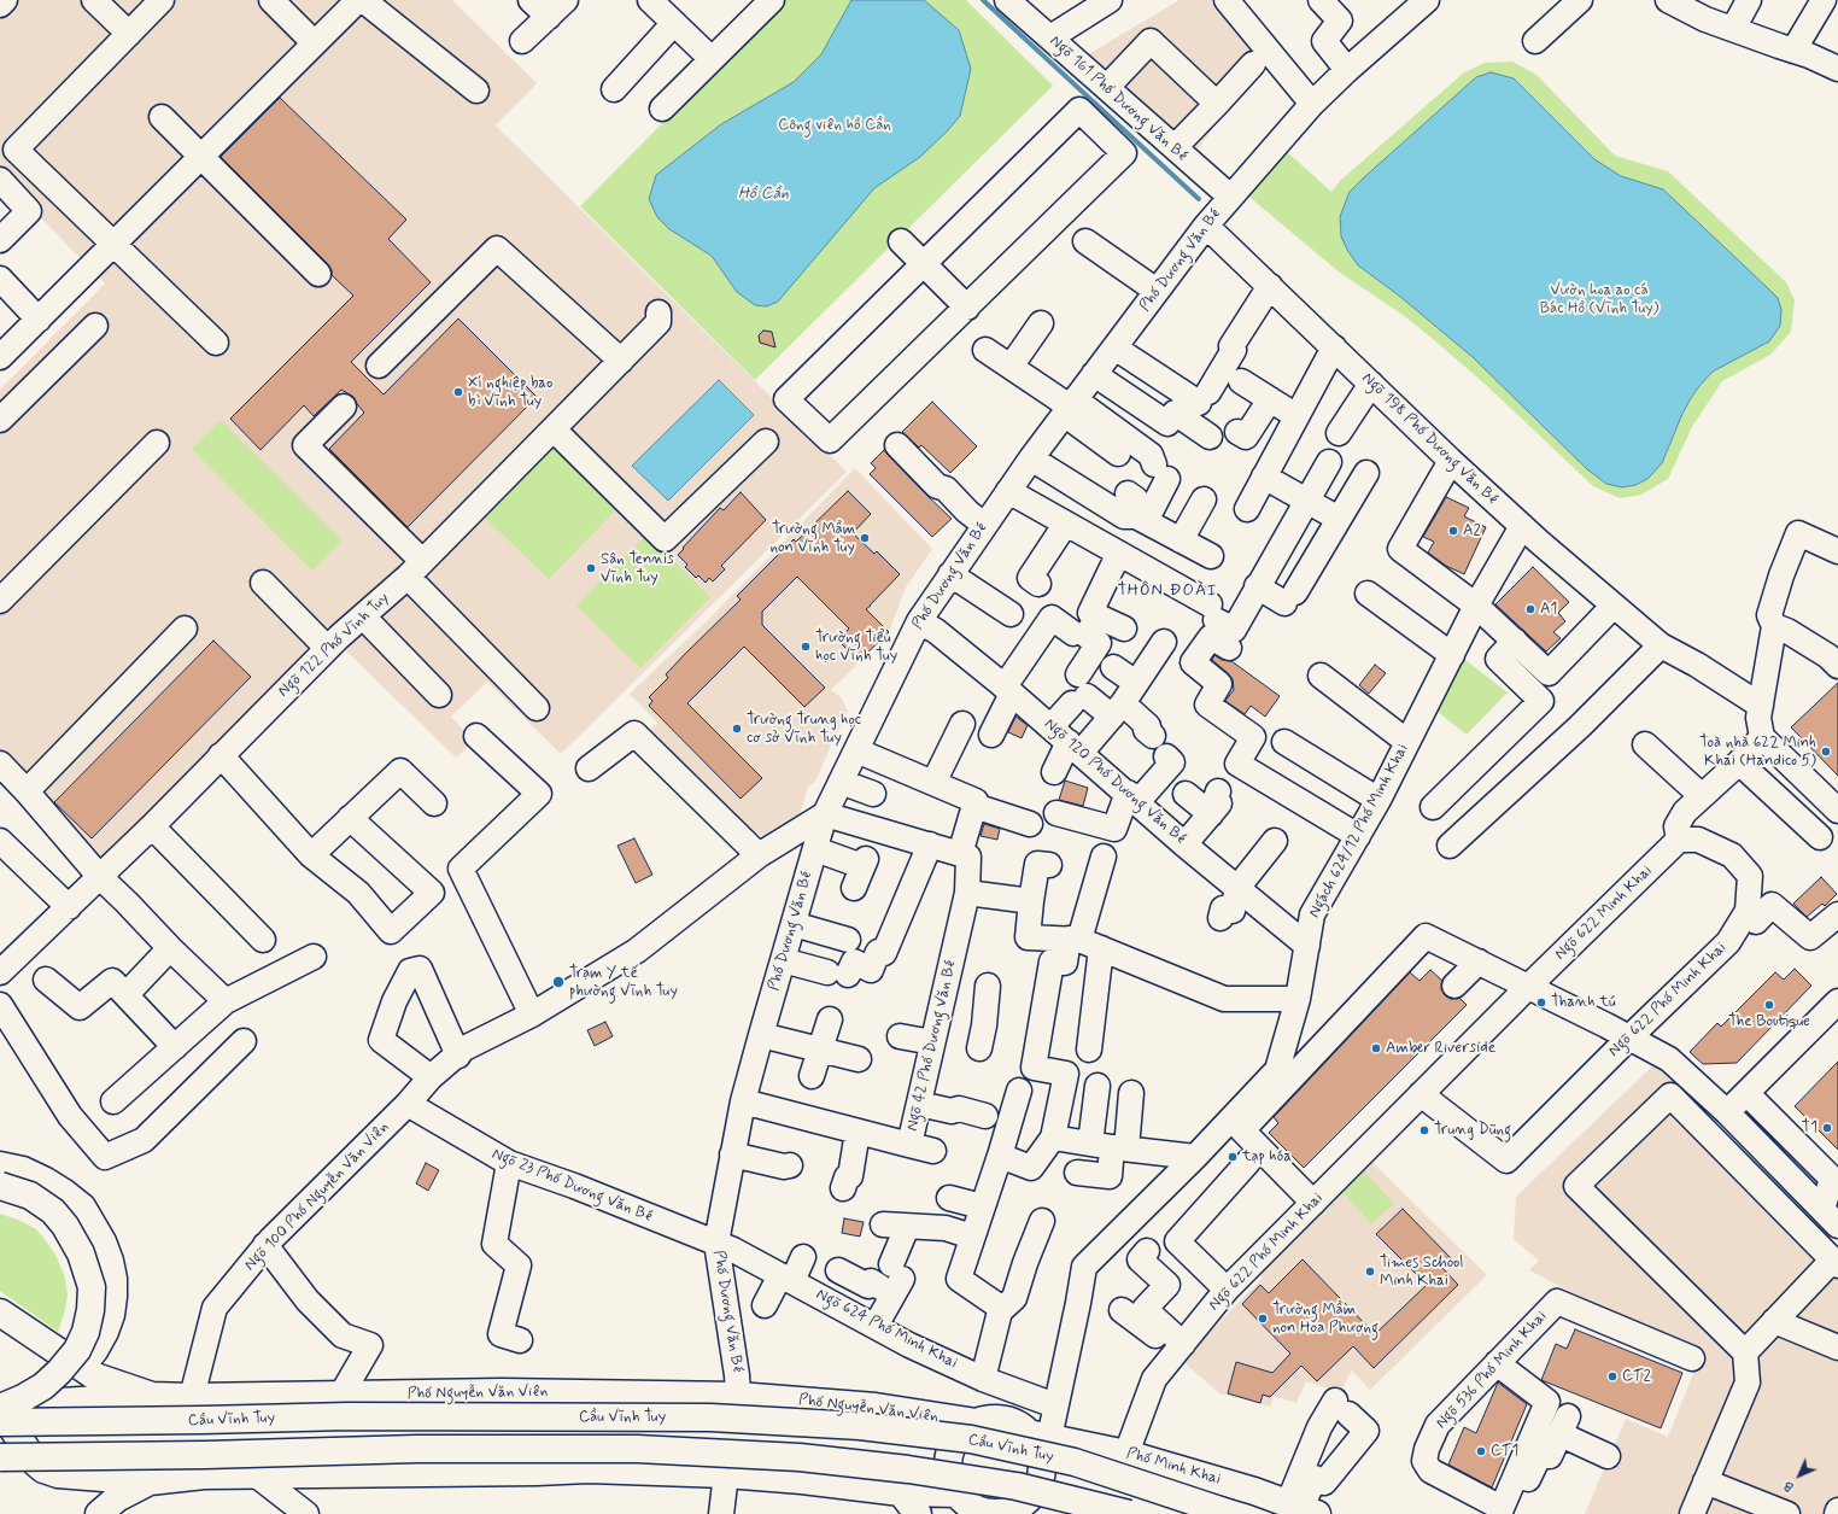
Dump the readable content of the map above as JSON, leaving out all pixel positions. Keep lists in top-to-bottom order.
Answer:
{
  "streets": {
    "main road": ["Phố Nguyễn Văn Viên", "Cầu Vĩnh Tuy", "Phố Minh Khai"],
    "street": [
      "Ngõ 161 Phố Dương Văn Bé",
      "Phố Dương Văn Bé",
      "Ngõ 198 Phố Dương Văn Bé",
      "Ngõ 122 Phố Vĩnh Tuy",
      "Ngõ 120 Phố Dương Văn Bé",
      "Ngách 624/12 Phố Minh Khai",
      "Ngõ 622 Minh Khai",
      "Ngõ 622 Phố Minh Khai",
      "Ngõ 42 Phố Dương Văn Bé",
      "Ngõ 23 Phố Dương Văn Bé",
      "Ngõ 100 Phố Nguyễn Văn Viên",
      "Ngõ 624 Phố Minh Khai",
      "Ngõ 536 Phố Minh Khai"
    ]
  },
  "crossings": [
    ["Ngõ 161 Phố Dương Văn Bé", "Phố Dương Văn Bé"],
    ["Phố Dương Văn Bé", "Ngõ 198 Phố Dương Văn Bé"],
    ["Phố Dương Văn Bé", "Ngõ 120 Phố Dương Văn Bé"],
    ["Phố Dương Văn Bé", "Ngõ 42 Phố Dương Văn Bé"],
    ["Phố Dương Văn Bé", "Ngõ 23 Phố Dương Văn Bé"],
    ["Phố Dương Văn Bé", "Ngõ 100 Phố Nguyễn Văn Viên"],
    ["Phố Dương Văn Bé", "Ngõ 624 Phố Minh Khai"],
    ["Phố Dương Văn Bé", "Phố Nguyễn Văn Viên"],
    ["Ngõ 198 Phố Dương Văn Bé", "Ngách 624/12 Phố Minh Khai"],
    ["Ngõ 120 Phố Dương Văn Bé", "Ngách 624/12 Phố Minh Khai"],
    ["Ngách 624/12 Phố Minh Khai", "Ngõ 624 Phố Minh Khai"],
    ["Ngách 624/12 Phố Minh Khai", "Phố Nguyễn Văn Viên"],
    ["Ngách 624/12 Phố Minh Khai", "Phố Minh Khai"],
    ["Ngõ 622 Minh Khai", "Ngõ 622 Phố Minh Khai"],
    ["Ngõ 622 Phố Minh Khai", "Phố Minh Khai"],
    ["Ngõ 23 Phố Dương Văn Bé", "Ngõ 100 Phố Nguyễn Văn Viên"],
    ["Ngõ 23 Phố Dương Văn Bé", "Ngõ 624 Phố Minh Khai"],
    ["Ngõ 100 Phố Nguyễn Văn Viên", "Phố Nguyễn Văn Viên"],
    ["Ngõ 624 Phố Minh Khai", "Phố Nguyễn Văn Viên"],
    ["Ngõ 624 Phố Minh Khai", "Phố Minh Khai"],
    ["Phố Nguyễn Văn Viên", "Phố Minh Khai"]
  ],
  "districts": ["THÔN ĐOÀI"],
  "water": ["Hồ Cần"],
  "parks": ["Công viên hồ Cần", "Vườn hoa ao cá Bác Hồ (Vĩnh Tuy)"],
  "places": [
    "Xí nghiệp bao bì Vĩnh Tuy",
    "A2",
    "Trường Mầm non Vĩnh Tuy",
    "Sân Tennis Vĩnh Tuy",
    "A1",
    "Trường Tiểu học Vĩnh Tuy",
    "Trường Trung học cơ sở Vĩnh Tuy",
    "Toà nhà 622 Minh Khai (Handico 5)",
    "Trạm Y tế phường Vĩnh Tuy",
    "Thanh tú",
    "The Boutique",
    "Amber Riverside",
    "T1",
    "Trung Dũng",
    "tạp hóa",
    "Times School Minh Khai",
    "Trường Mầm non Hoa Phượng",
    "CT2",
    "CT1"
  ],
  "north": "bottom left"
}
